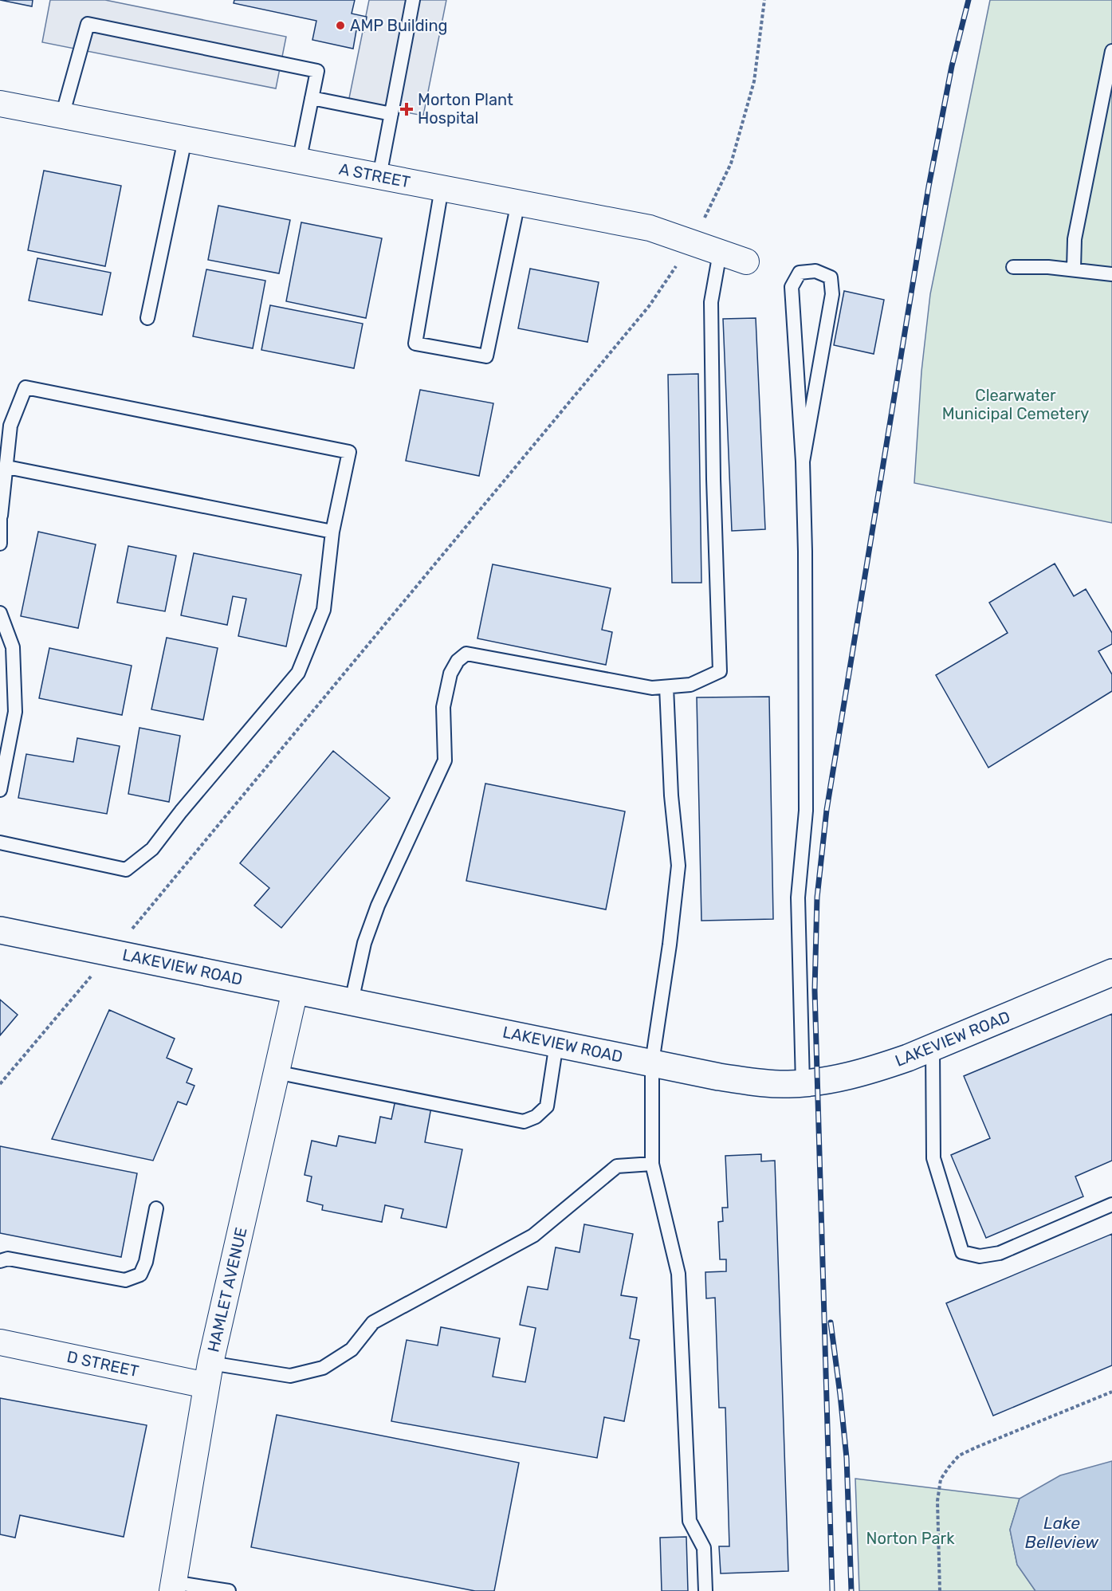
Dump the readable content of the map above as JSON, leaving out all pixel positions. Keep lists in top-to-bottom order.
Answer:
{
  "streets": {
    "main road": ["LAKEVIEW ROAD"],
    "street": ["A STREET", "HAMLET AVENUE", "D STREET"]
  },
  "crossings": [
    ["LAKEVIEW ROAD", "HAMLET AVENUE"],
    ["HAMLET AVENUE", "D STREET"]
  ],
  "water": ["Lake Belleview"],
  "parks": ["Clearwater Municipal Cemetery", "Norton Park"],
  "places": {
    "other": ["AMP Building"],
    "health": ["Morton Plant Hospital"]
  }
}
